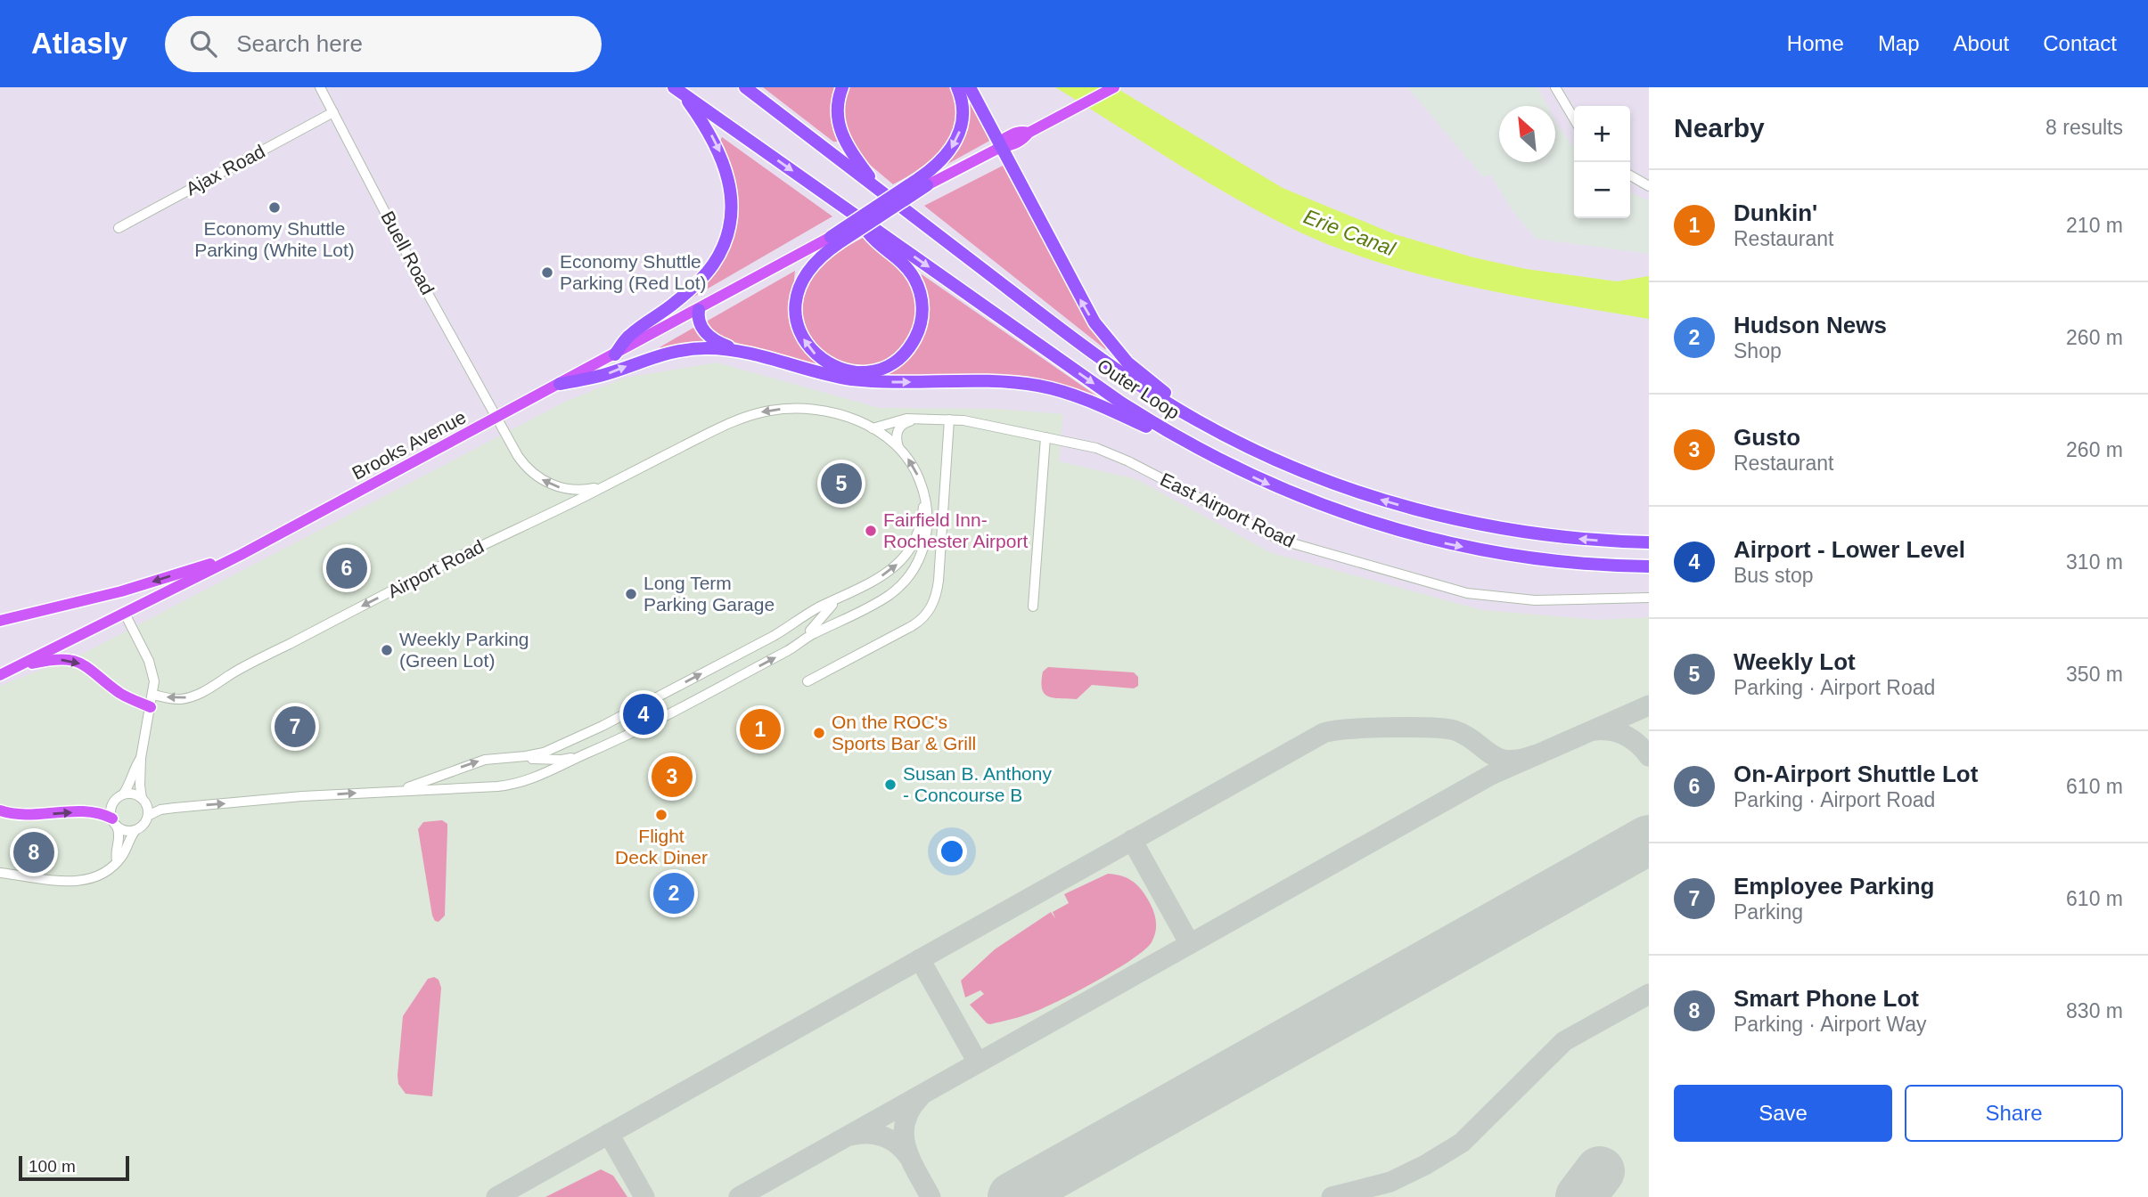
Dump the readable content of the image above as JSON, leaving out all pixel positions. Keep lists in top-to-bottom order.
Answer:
{
  "streets": {
    "highway": ["Outer Loop"],
    "main road": ["Brooks Avenue"],
    "street": [
      "Ajax Road",
      "Buell Road",
      "East Airport Road",
      "Airport Road"
    ]
  },
  "crossings": [
    ["Ajax Road", "Buell Road"],
    ["Buell Road", "Brooks Avenue"],
    ["Buell Road", "Airport Road"],
    ["Brooks Avenue", "Airport Road"],
    ["East Airport Road", "Airport Road"]
  ],
  "one_way": ["Airport Road"],
  "water": ["Erie Canal"],
  "places": [
    "Economy Shuttle Parking (White Lot)",
    "Economy Shuttle Parking (Red Lot)",
    "Fairfield Inn- Rochester Airport",
    "Long Term Parking Garage",
    "Weekly Parking (Green Lot)",
    "On the ROC's Sports Bar & Grill",
    "Susan B. Anthony - Concourse B",
    "Flight Deck Diner"
  ],
  "scale_bar": "100 m",
  "north": "top left",
  "page": {
    "header": "Atlasly",
    "search": "Search here",
    "nav": [
      "Home",
      "Map",
      "About",
      "Contact"
    ],
    "heading": ["Nearby", "8 results"],
    "map_buttons": ["+", "−"],
    "list": [
      {
        "mark": "1",
        "name": "Dunkin'",
        "note": "Restaurant",
        "value": "210 m"
      },
      {
        "mark": "2",
        "name": "Hudson News",
        "note": "Shop",
        "value": "260 m"
      },
      {
        "mark": "3",
        "name": "Gusto",
        "note": "Restaurant",
        "value": "260 m"
      },
      {
        "mark": "4",
        "name": "Airport - Lower Level",
        "note": "Bus stop",
        "value": "310 m"
      },
      {
        "mark": "5",
        "name": "Weekly Lot",
        "note": "Parking · Airport Road",
        "value": "350 m"
      },
      {
        "mark": "6",
        "name": "On-Airport Shuttle Lot",
        "note": "Parking · Airport Road",
        "value": "610 m"
      },
      {
        "mark": "7",
        "name": "Employee Parking",
        "note": "Parking",
        "value": "610 m"
      },
      {
        "mark": "8",
        "name": "Smart Phone Lot",
        "note": "Parking · Airport Way",
        "value": "830 m"
      }
    ],
    "pins": [
      "5",
      "6",
      "4",
      "7",
      "1",
      "3",
      "8",
      "2"
    ],
    "buttons": ["Save", "Share"],
    "scale": "100 m"
  }
}
